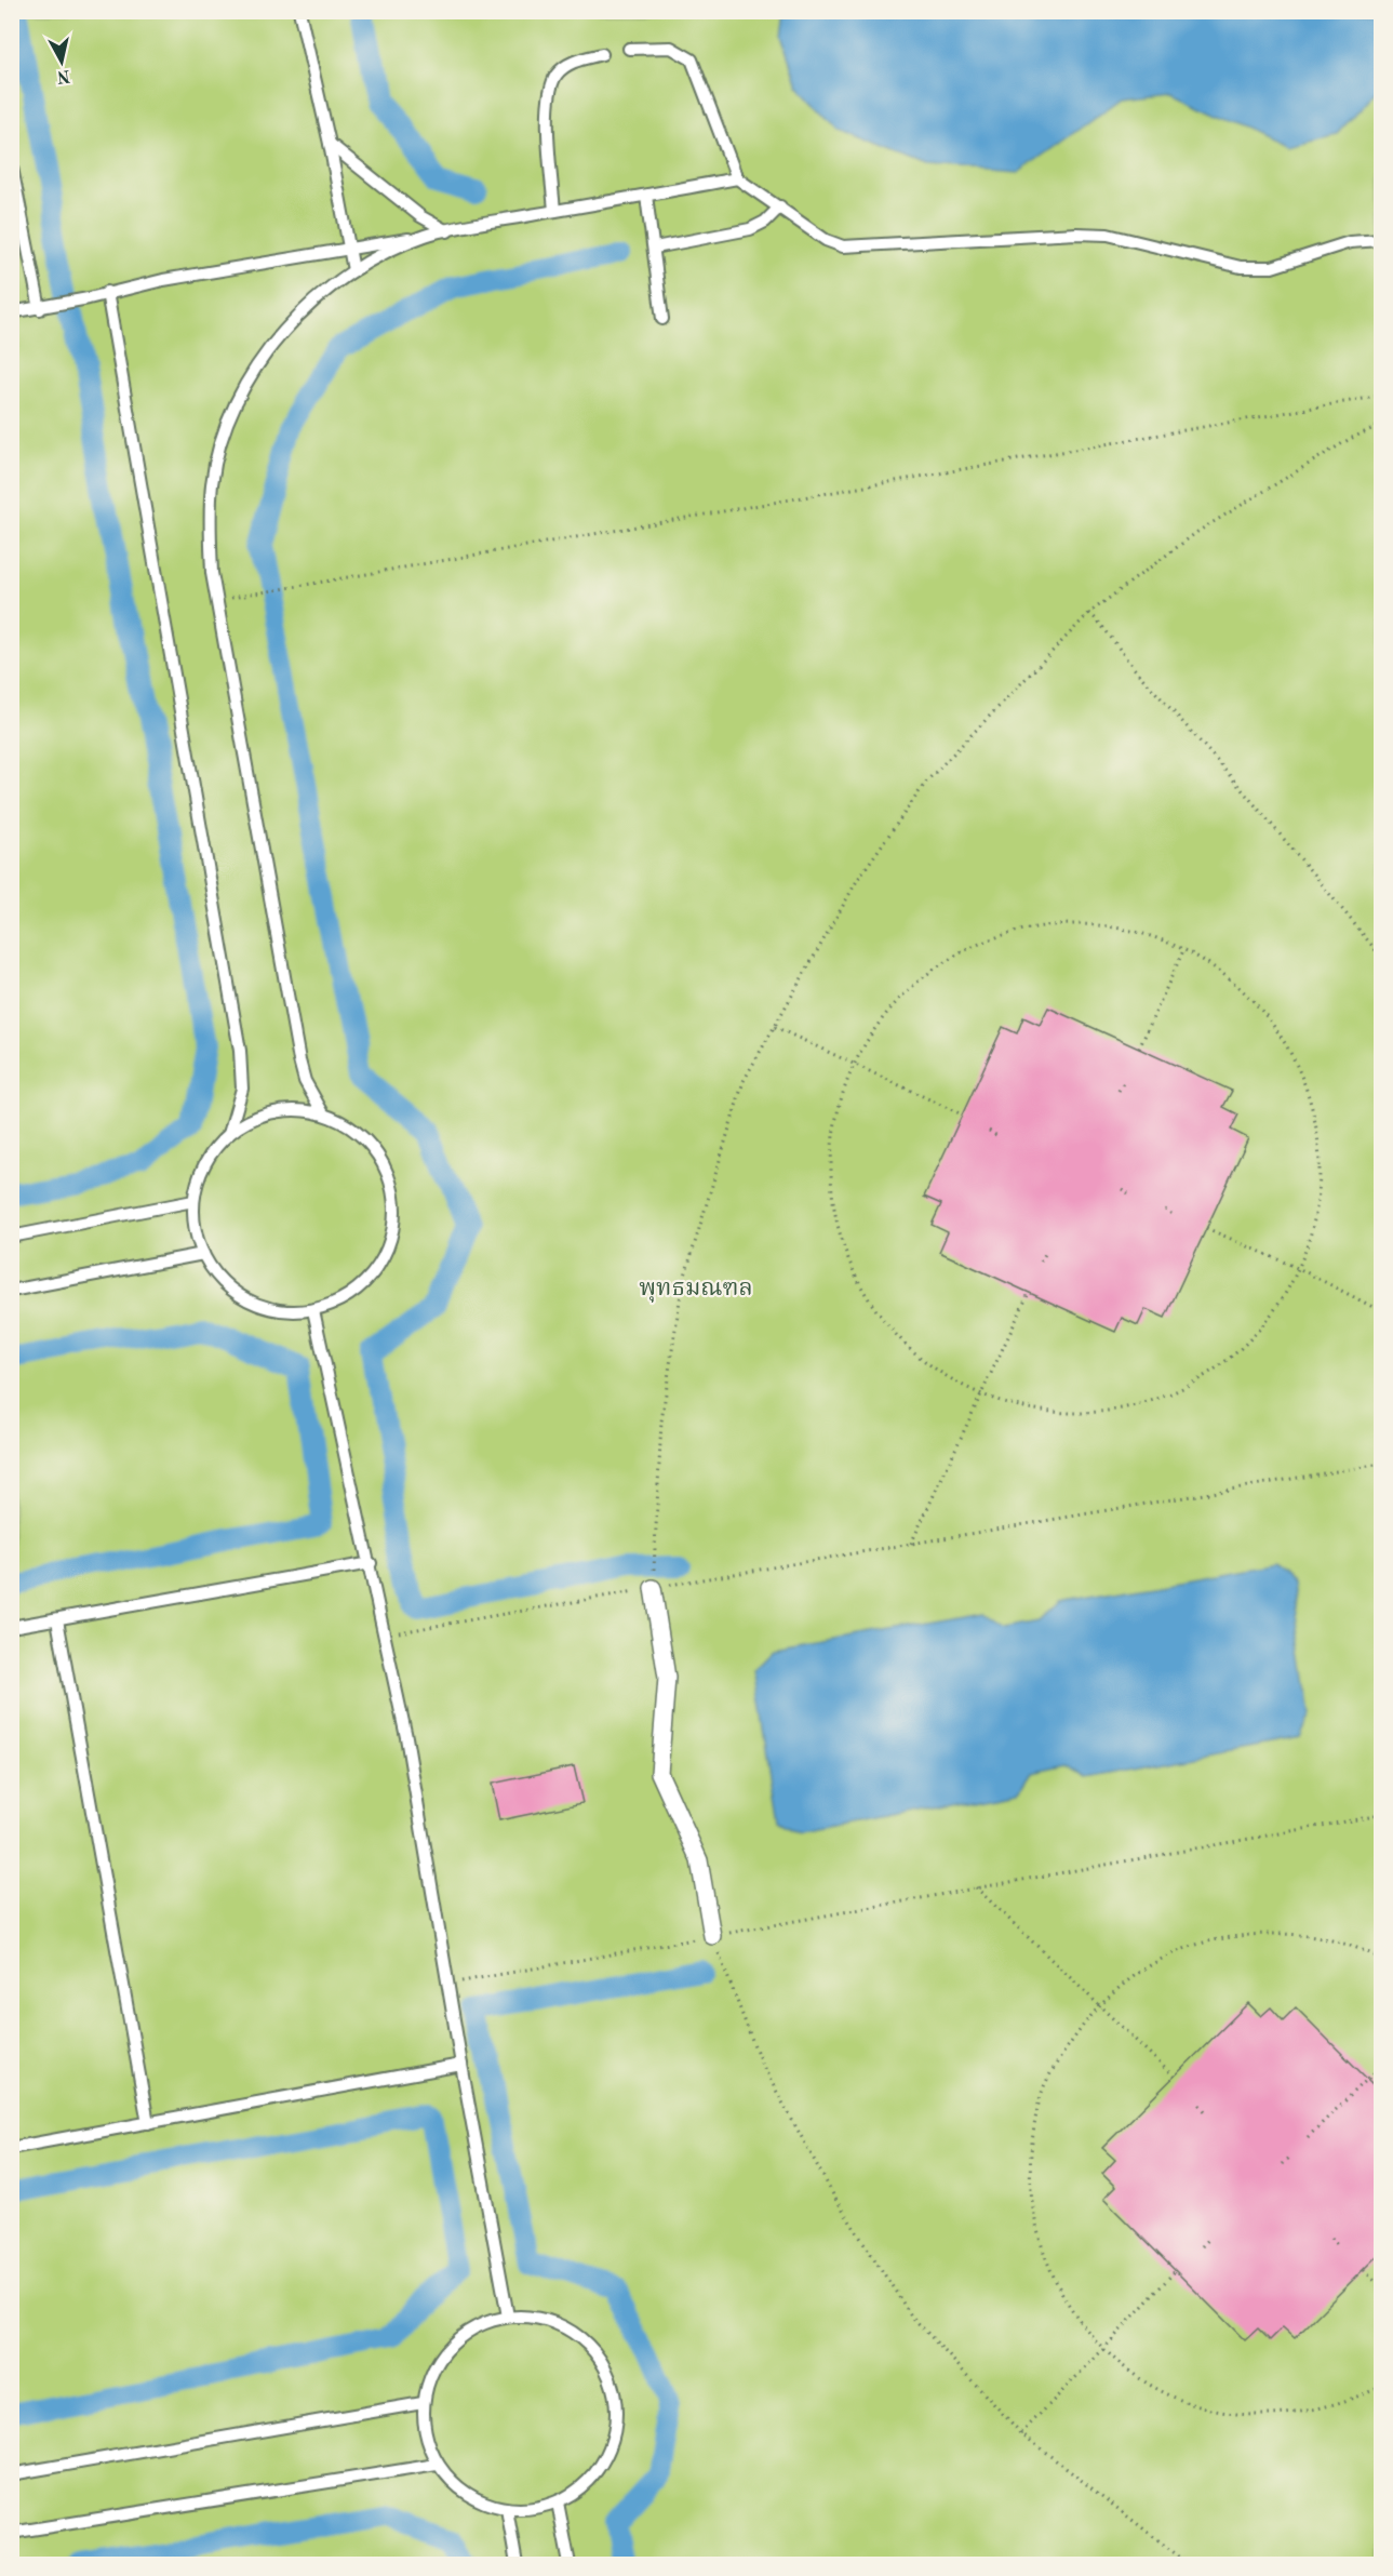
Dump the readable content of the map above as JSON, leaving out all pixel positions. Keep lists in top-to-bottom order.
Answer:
{
  "parks": ["พุทธมณฑล"],
  "north": "bottom"
}
